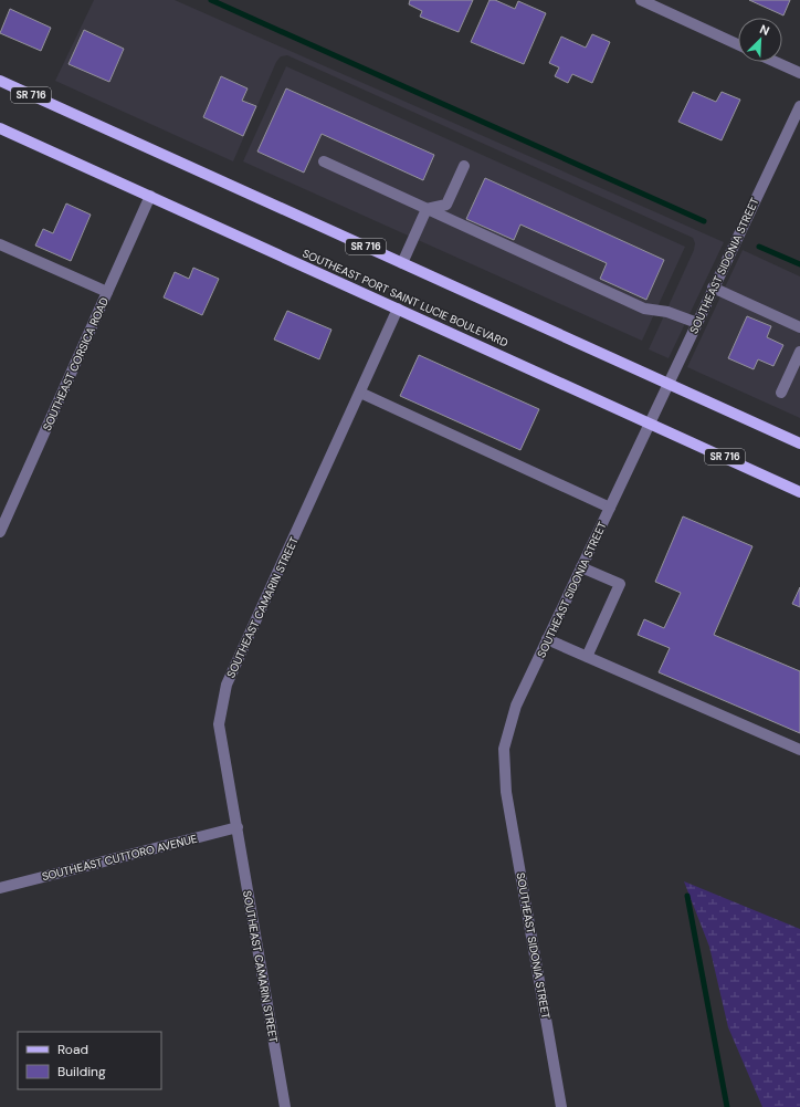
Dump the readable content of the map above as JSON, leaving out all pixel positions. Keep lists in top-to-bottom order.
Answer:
{
  "streets": {
    "main road": ["SR 716", "SOUTHEAST PORT SAINT LUCIE BOULEVARD"],
    "street": [
      "SOUTHEAST SIDONIA STREET",
      "SOUTHEAST CORSICA ROAD",
      "SOUTHEAST CAMARIN STREET",
      "SOUTHEAST CUTTORO AVENUE"
    ]
  },
  "crossings": [
    ["SR 716", "SOUTHEAST SIDONIA STREET"],
    ["SOUTHEAST SIDONIA STREET", "SOUTHEAST PORT SAINT LUCIE BOULEVARD"],
    ["SOUTHEAST PORT SAINT LUCIE BOULEVARD", "SOUTHEAST CORSICA ROAD"],
    ["SOUTHEAST PORT SAINT LUCIE BOULEVARD", "SOUTHEAST CAMARIN STREET"],
    ["SOUTHEAST CAMARIN STREET", "SOUTHEAST CUTTORO AVENUE"]
  ],
  "legend": ["Road", "Building"],
  "north": "top right"
}
